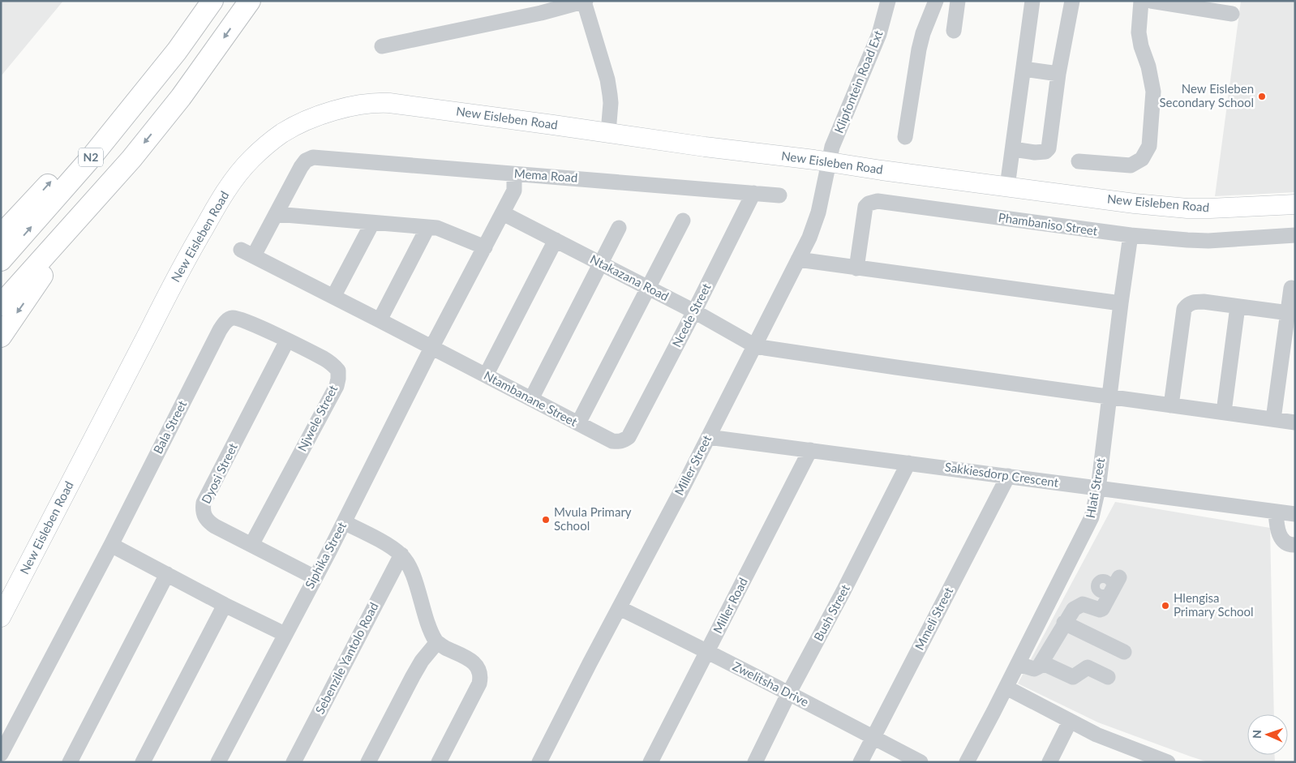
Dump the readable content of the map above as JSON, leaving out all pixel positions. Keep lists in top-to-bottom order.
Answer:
{
  "streets": {
    "highway": ["N2"],
    "main road": ["New Eisleben Road"],
    "street": [
      "Klipfontein Road Ext",
      "Mema Road",
      "Phambaniso Street",
      "Ntakazana Road",
      "Ncede Street",
      "Ntambanane Street",
      "Njwele Street",
      "Bala Street",
      "Miller Street",
      "Dyosi Street",
      "Sakkiesdorp Crescent",
      "Hlati Street",
      "Siphika Street",
      "Miller Road",
      "Bush Street",
      "Mmeli Street",
      "Sebenzile Yantolo Road",
      "Zwelitsha Drive"
    ]
  },
  "crossings": [
    ["Klipfontein Road Ext", "New Eisleben Road"],
    ["Klipfontein Road Ext", "Miller Street"],
    ["New Eisleben Road", "Miller Street"],
    ["Mema Road", "Ncede Street"],
    ["Mema Road", "Ntambanane Street"],
    ["Mema Road", "Siphika Street"],
    ["Phambaniso Street", "Hlati Street"],
    ["Ntakazana Road", "Ncede Street"],
    ["Ntakazana Road", "Miller Street"],
    ["Ntakazana Road", "Siphika Street"],
    ["Ncede Street", "Ntambanane Street"],
    ["Ntambanane Street", "Siphika Street"],
    ["Njwele Street", "Bala Street"],
    ["Njwele Street", "Dyosi Street"],
    ["Miller Street", "Sakkiesdorp Crescent"],
    ["Miller Street", "Zwelitsha Drive"],
    ["Dyosi Street", "Siphika Street"],
    ["Sakkiesdorp Crescent", "Hlati Street"],
    ["Sakkiesdorp Crescent", "Miller Road"],
    ["Sakkiesdorp Crescent", "Bush Street"],
    ["Sakkiesdorp Crescent", "Mmeli Street"],
    ["Miller Road", "Zwelitsha Drive"],
    ["Bush Street", "Zwelitsha Drive"],
    ["Mmeli Street", "Zwelitsha Drive"]
  ],
  "places": ["New Eisleben Secondary School", "Mvula Primary School", "Hlengisa Primary School"],
  "north": "left"
}
